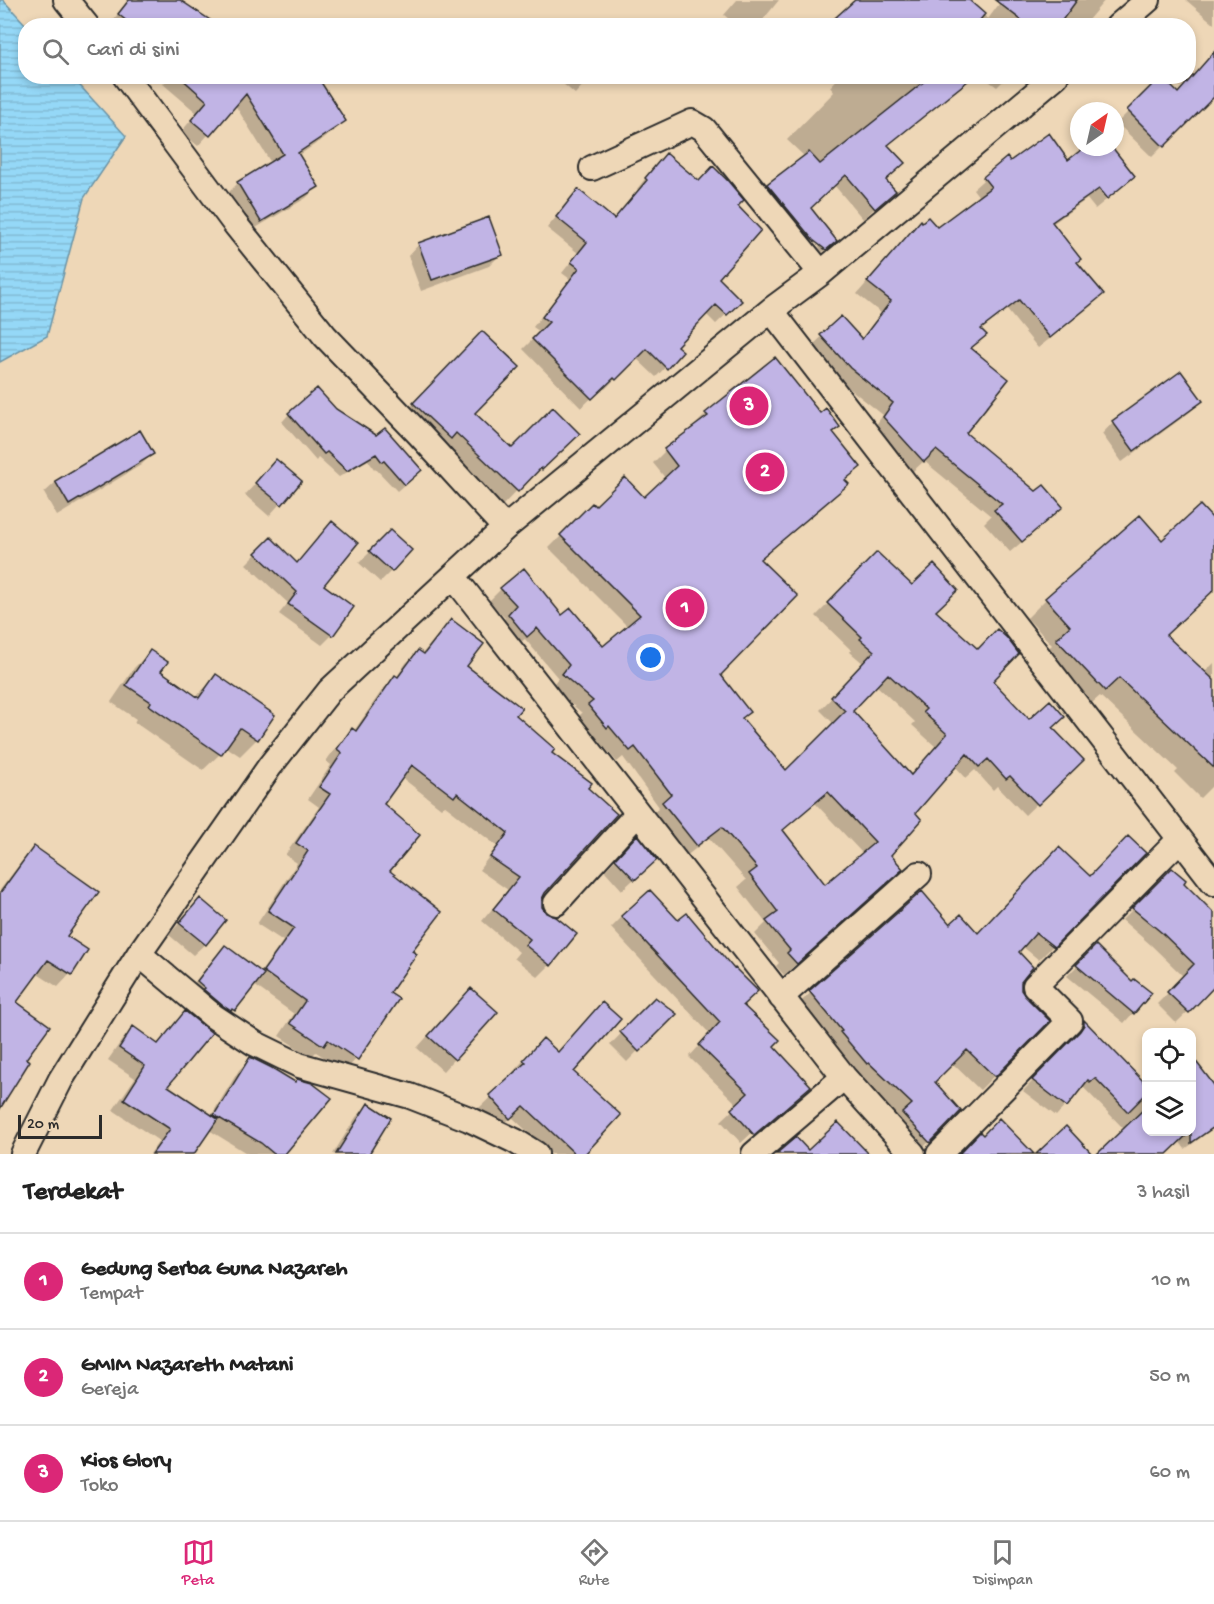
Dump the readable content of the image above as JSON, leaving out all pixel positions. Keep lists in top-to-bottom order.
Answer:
{
  "scale_bar": "20 m",
  "north": "top right",
  "page": {
    "search": "Cari di sini",
    "pins": ["3", "2", "1"],
    "scale": "20 m",
    "heading": ["Terdekat", "3 hasil"],
    "list": [
      {
        "mark": "1",
        "name": "Gedung Serba Guna Nazareh",
        "note": "Tempat",
        "value": "10 m"
      },
      {
        "mark": "2",
        "name": "GMIM Nazareth Matani",
        "note": "Gereja",
        "value": "50 m"
      },
      {
        "mark": "3",
        "name": "Kios Glory",
        "note": "Toko",
        "value": "60 m"
      }
    ],
    "nav": ["Peta", "Rute", "Disimpan"]
  }
}
